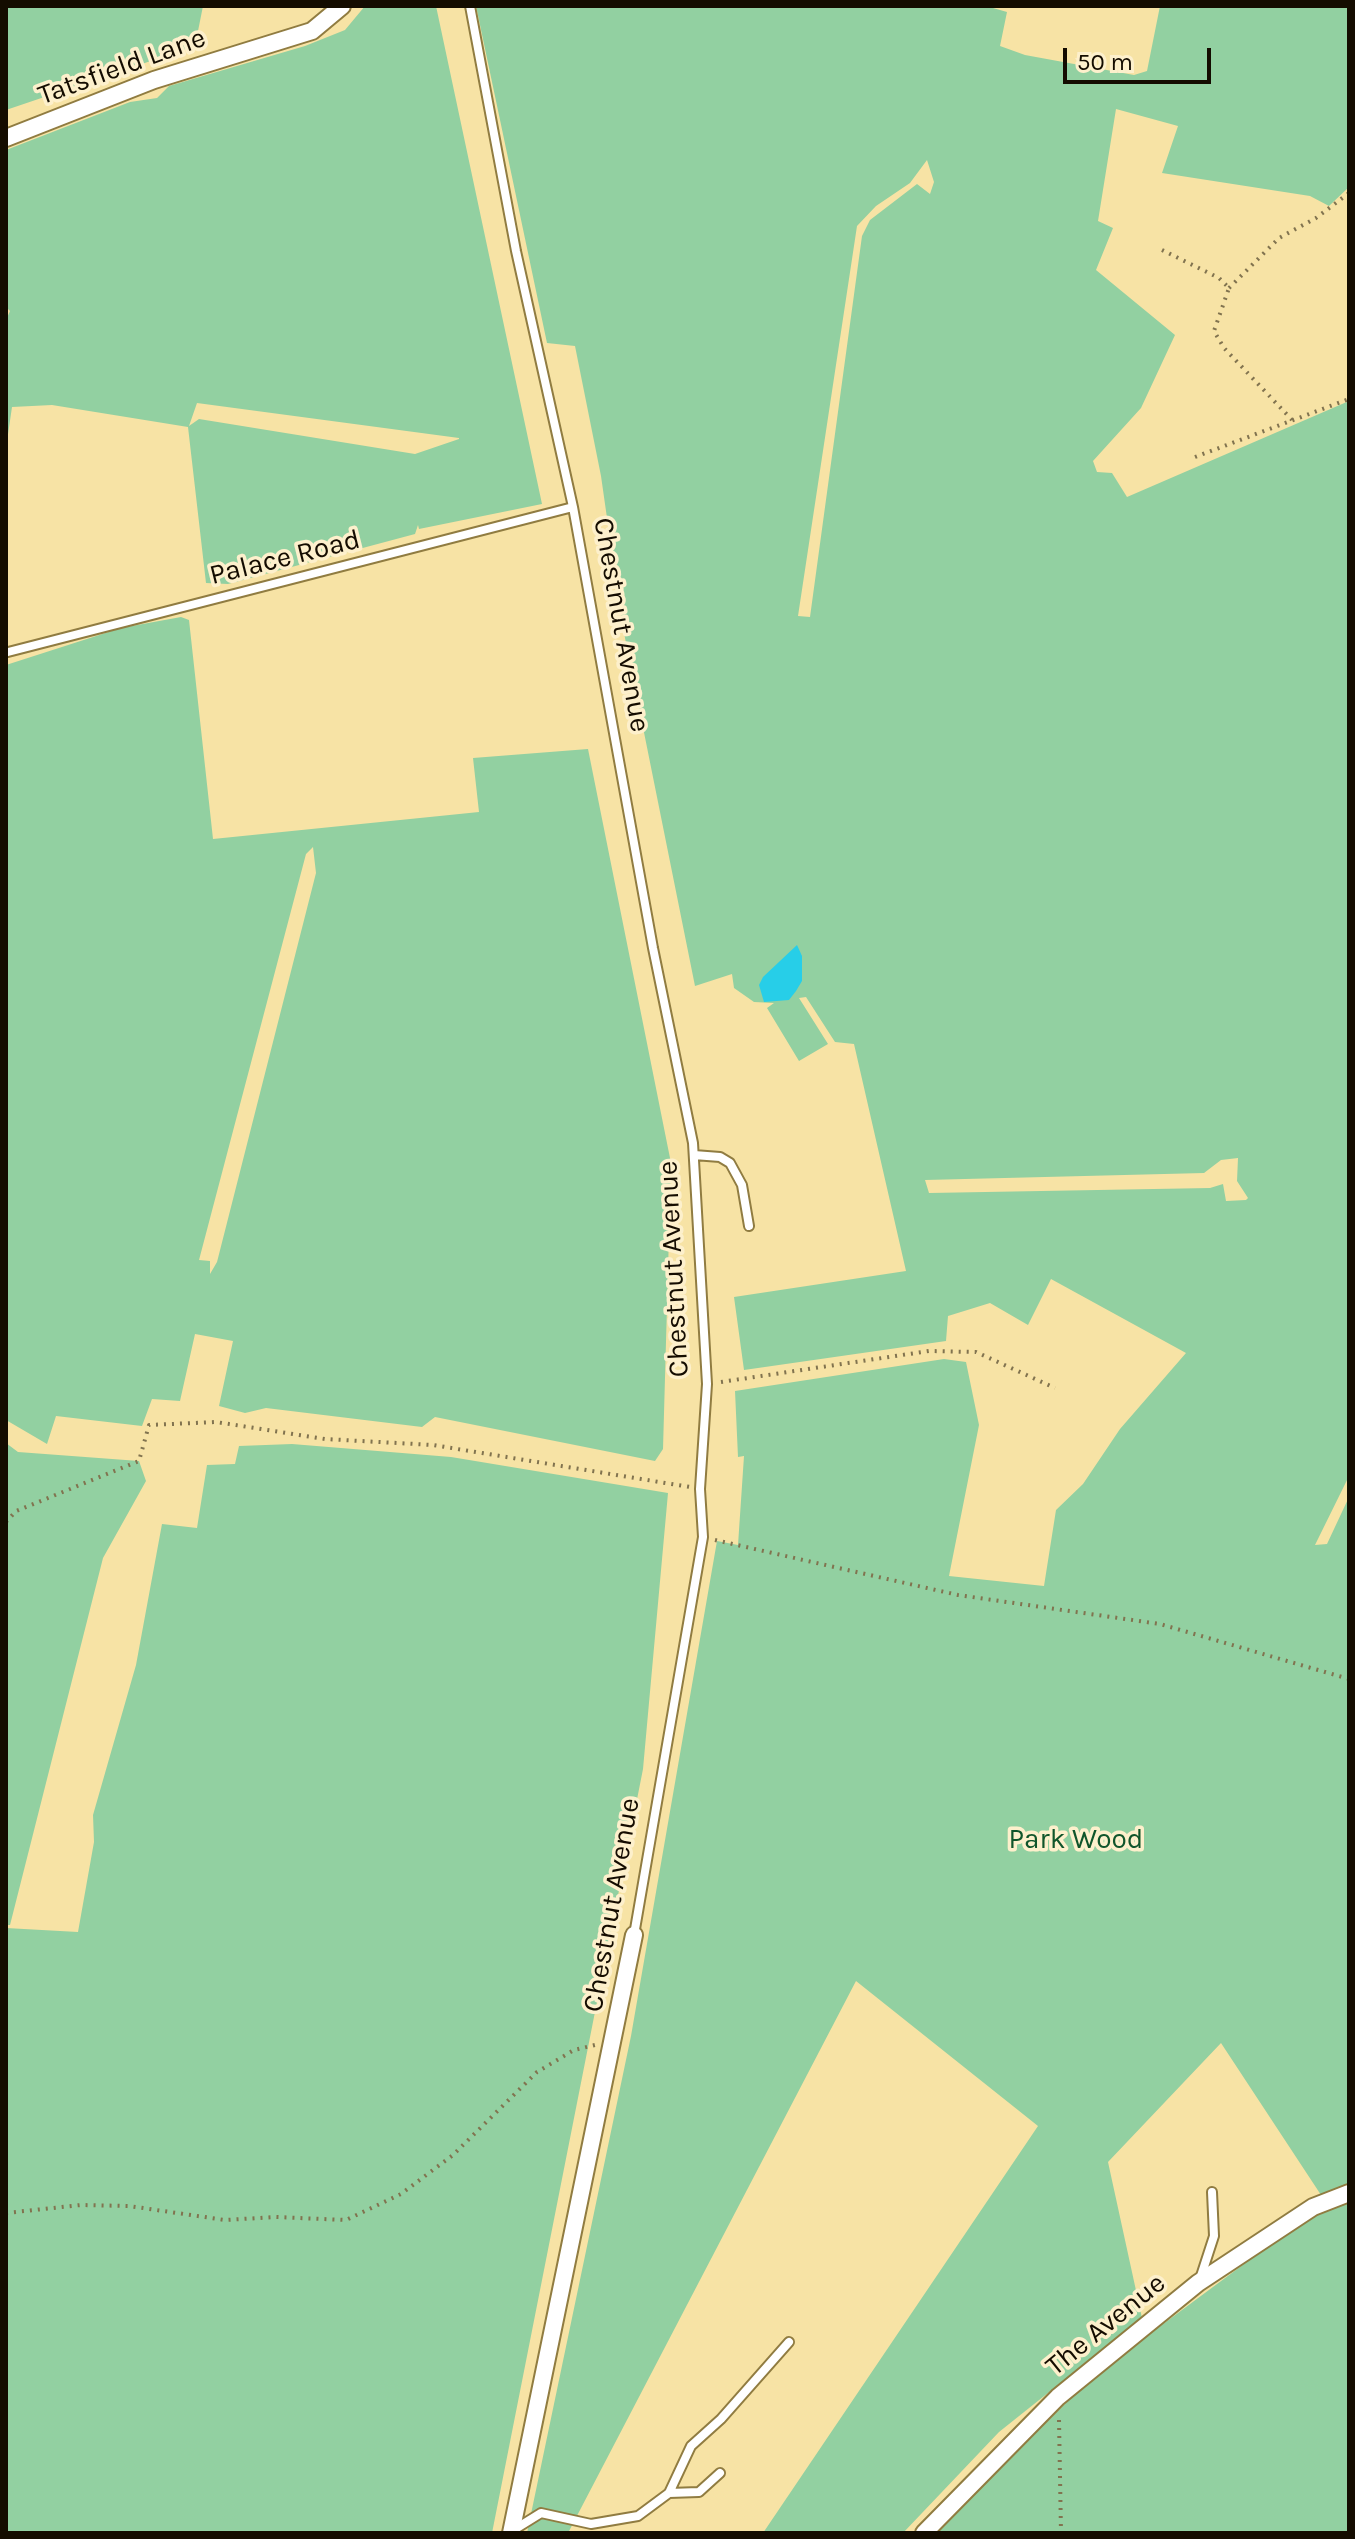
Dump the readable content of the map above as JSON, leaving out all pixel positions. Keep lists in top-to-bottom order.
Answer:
{
  "streets": {
    "street": ["Tatsfield Lane", "Chestnut Avenue", "The Avenue"],
    "lane": ["Palace Road"]
  },
  "crossings": [
    ["Palace Road", "Chestnut Avenue"]
  ],
  "parks": ["Park Wood"],
  "scale_bar": "50 m"
}
